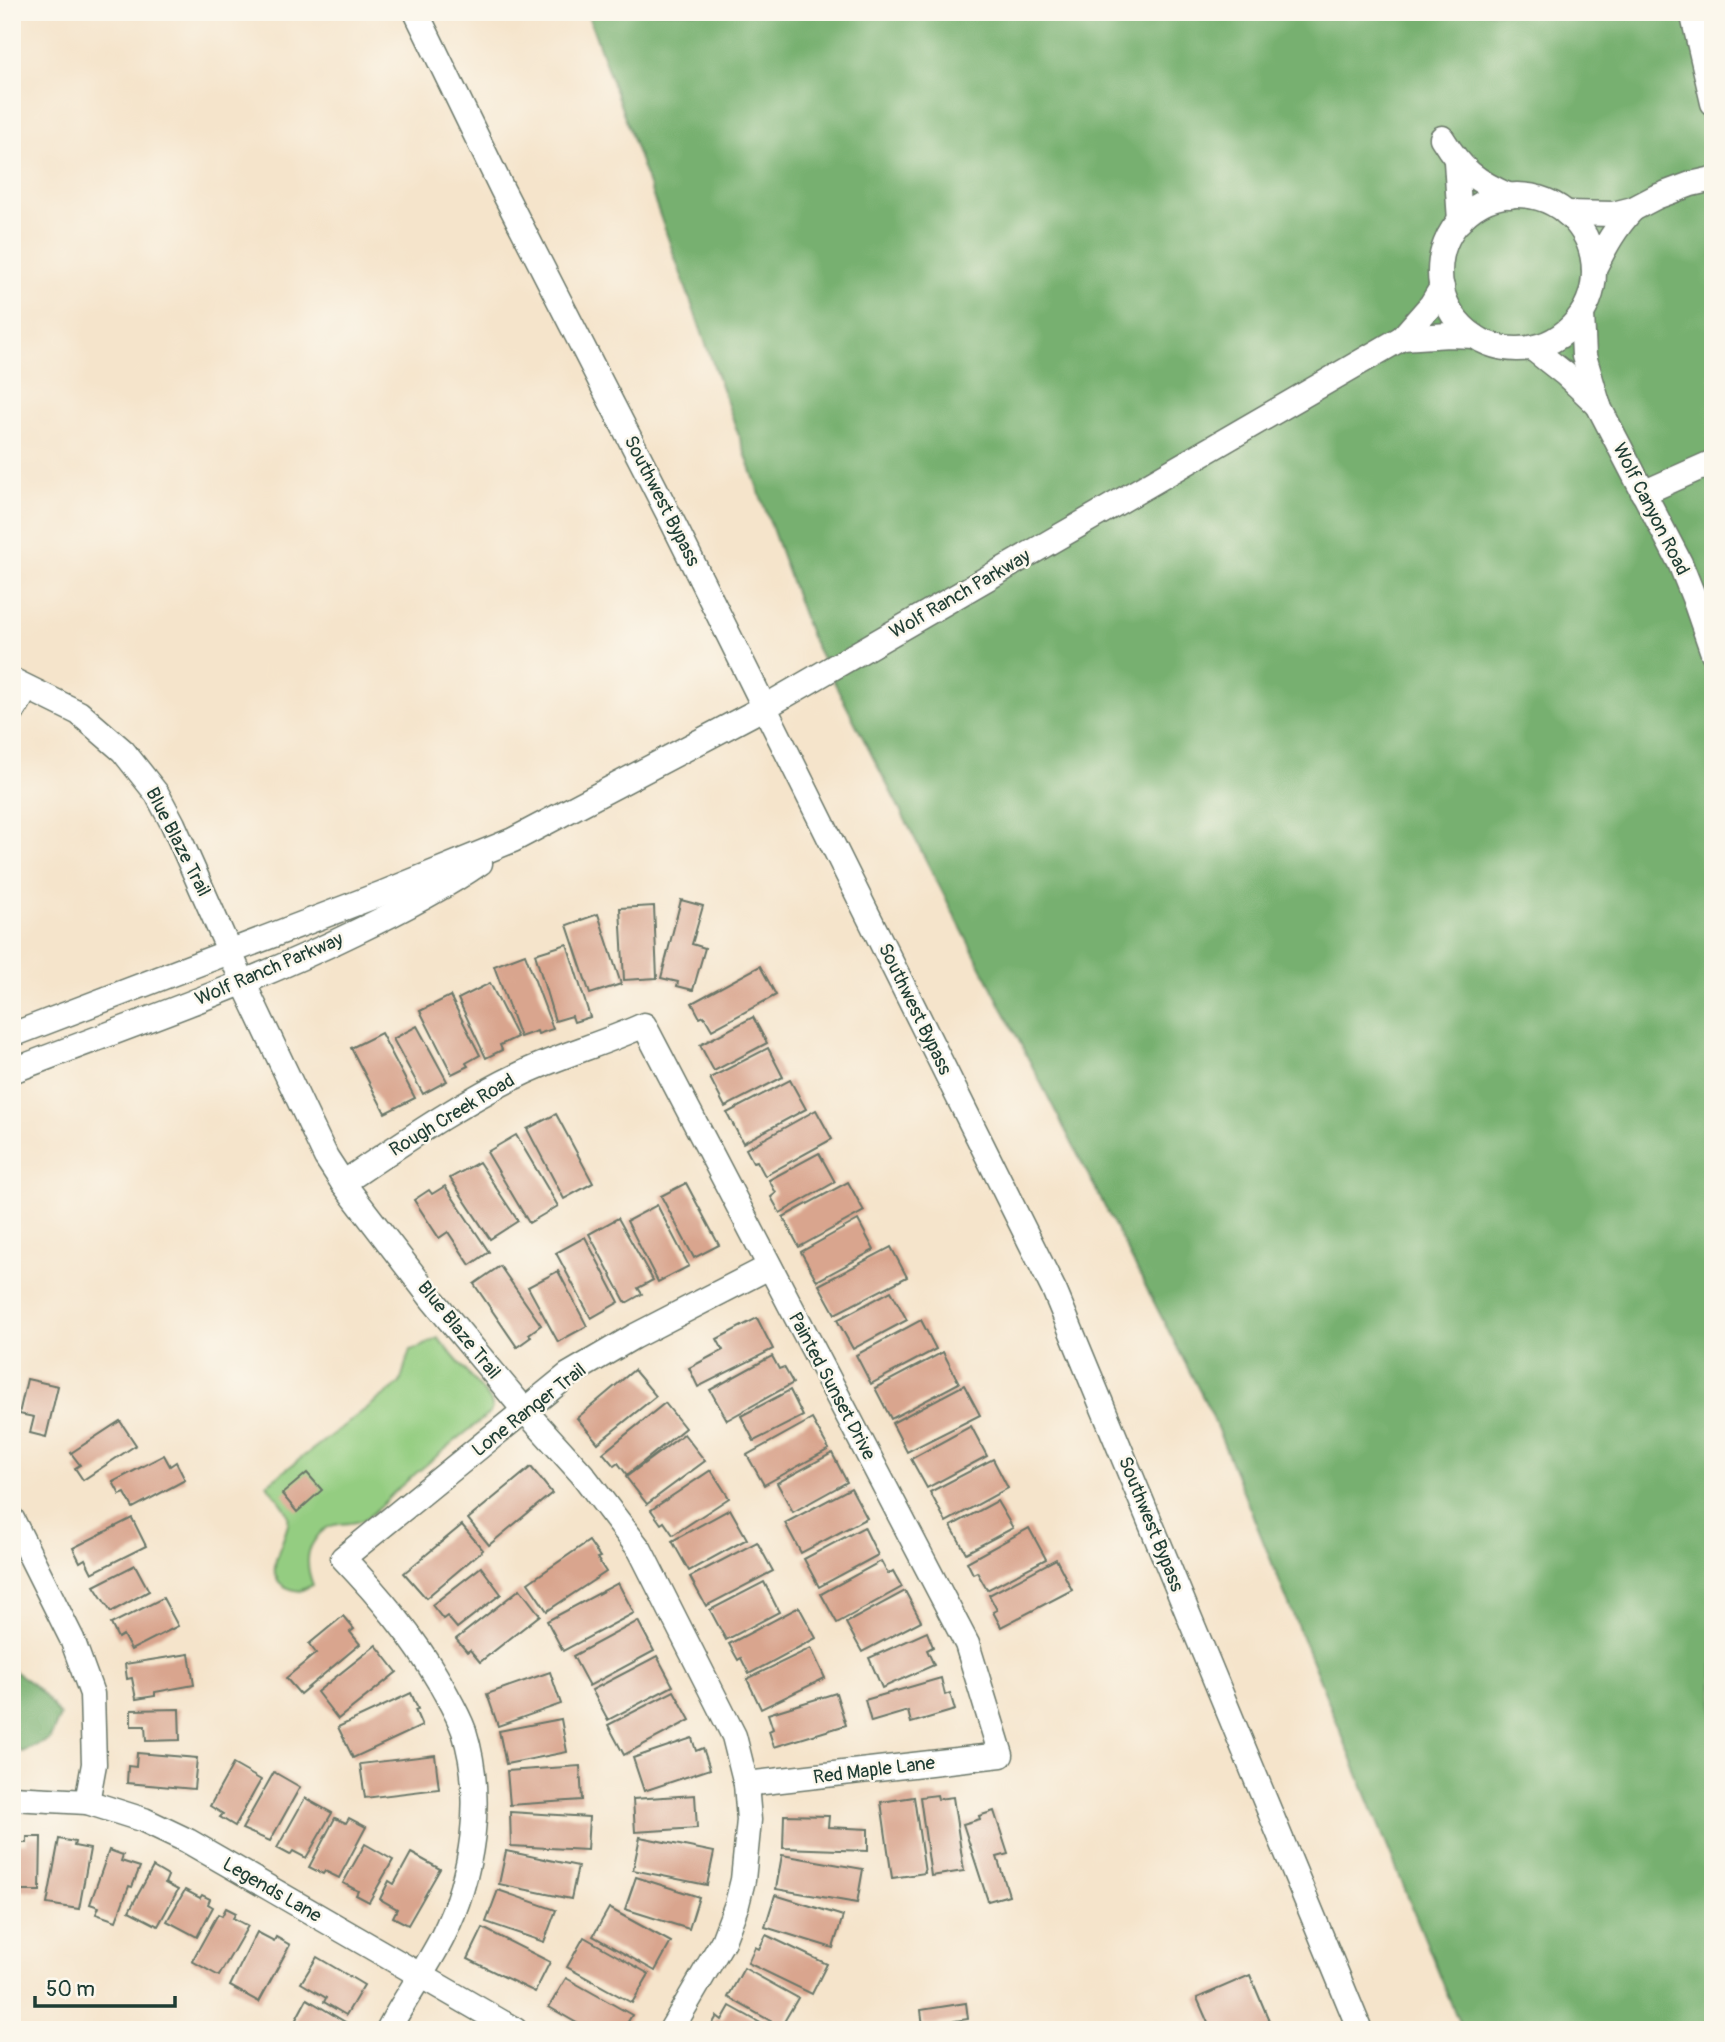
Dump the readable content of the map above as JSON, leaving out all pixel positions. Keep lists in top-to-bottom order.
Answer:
{
  "streets": {
    "street": [
      "Southwest Bypass",
      "Wolf Canyon Road",
      "Wolf Ranch Parkway",
      "Blue Blaze Trail",
      "Rough Creek Road",
      "Painted Sunset Drive",
      "Lone Ranger Trail",
      "Red Maple Lane",
      "Legends Lane"
    ]
  },
  "crossings": [
    ["Southwest Bypass", "Wolf Ranch Parkway"],
    ["Wolf Canyon Road", "Wolf Ranch Parkway"],
    ["Wolf Ranch Parkway", "Blue Blaze Trail"],
    ["Blue Blaze Trail", "Rough Creek Road"],
    ["Blue Blaze Trail", "Lone Ranger Trail"],
    ["Blue Blaze Trail", "Red Maple Lane"],
    ["Rough Creek Road", "Painted Sunset Drive"],
    ["Painted Sunset Drive", "Lone Ranger Trail"],
    ["Painted Sunset Drive", "Red Maple Lane"],
    ["Lone Ranger Trail", "Legends Lane"]
  ],
  "scale_bar": "50 m"
}
